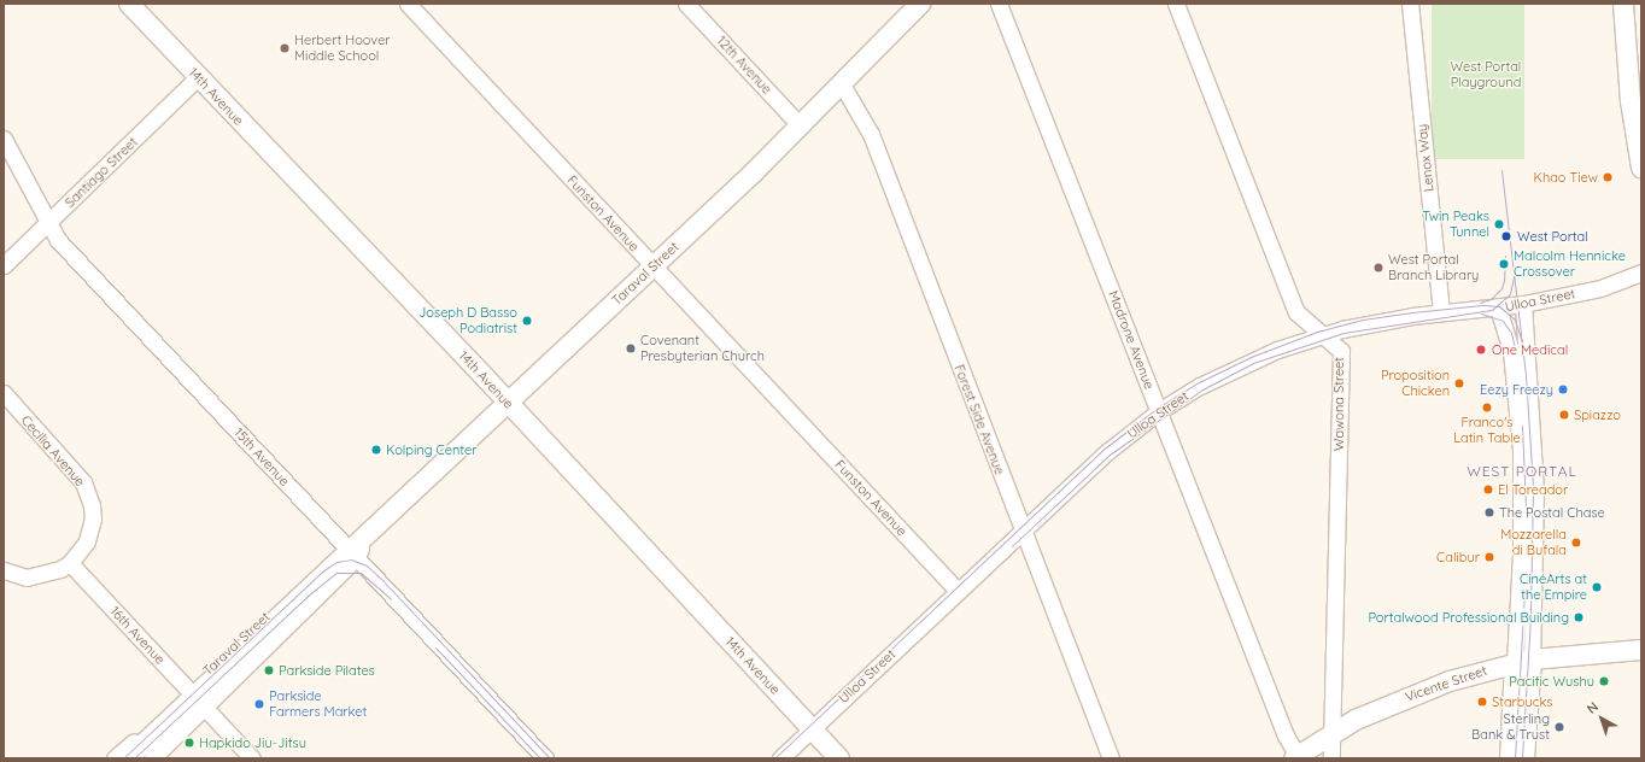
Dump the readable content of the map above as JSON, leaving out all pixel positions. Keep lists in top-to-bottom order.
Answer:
{
  "streets": {
    "street": [
      "12th Avenue",
      "14th Avenue",
      "Lenox Way",
      "Santiago Street",
      "Funston Avenue",
      "Taraval Street",
      "Ulloa Street",
      "Madrone Avenue",
      "Wawona Street",
      "Forest Side Avenue",
      "Cecilia Avenue",
      "15th Avenue",
      "16th Avenue",
      "Vicente Street"
    ]
  },
  "crossings": [
    ["12th Avenue", "Taraval Street"],
    ["14th Avenue", "Santiago Street"],
    ["14th Avenue", "Taraval Street"],
    ["14th Avenue", "Ulloa Street"],
    ["Lenox Way", "Ulloa Street"],
    ["Santiago Street", "15th Avenue"],
    ["Funston Avenue", "Taraval Street"],
    ["Funston Avenue", "Ulloa Street"],
    ["Taraval Street", "Forest Side Avenue"],
    ["Taraval Street", "15th Avenue"],
    ["Taraval Street", "16th Avenue"],
    ["Ulloa Street", "Madrone Avenue"],
    ["Ulloa Street", "Wawona Street"],
    ["Ulloa Street", "Forest Side Avenue"],
    ["Madrone Avenue", "Vicente Street"],
    ["Wawona Street", "Vicente Street"],
    ["Cecilia Avenue", "16th Avenue"]
  ],
  "districts": ["WEST PORTAL"],
  "parks": ["West Portal Playground"],
  "places": [
    "Herbert Hoover Middle School",
    "Khao Tiew",
    "Twin Peaks Tunnel",
    "West Portal",
    "Malcolm Hennicke Crossover",
    "West Portal Branch Library",
    "Joseph D Basso Podiatrist",
    "Covenant Presbyterian Church",
    "One Medical",
    "Proposition Chicken",
    "Eezy Freezy",
    "Franco's Latin Table",
    "Spiazzo",
    "Kolping Center",
    "El Toreador",
    "The Postal Chase",
    "Mozzarella di Bufala",
    "Calibur",
    "CinéArts at the Empire",
    "Portalwood Professional Building",
    "Parkside Pilates",
    "Pacific Wushu",
    "Starbucks",
    "Parkside Farmers Market",
    "Sterling Bank & Trust",
    "Hapkido Jiu-Jitsu"
  ],
  "north": "top left"
}
